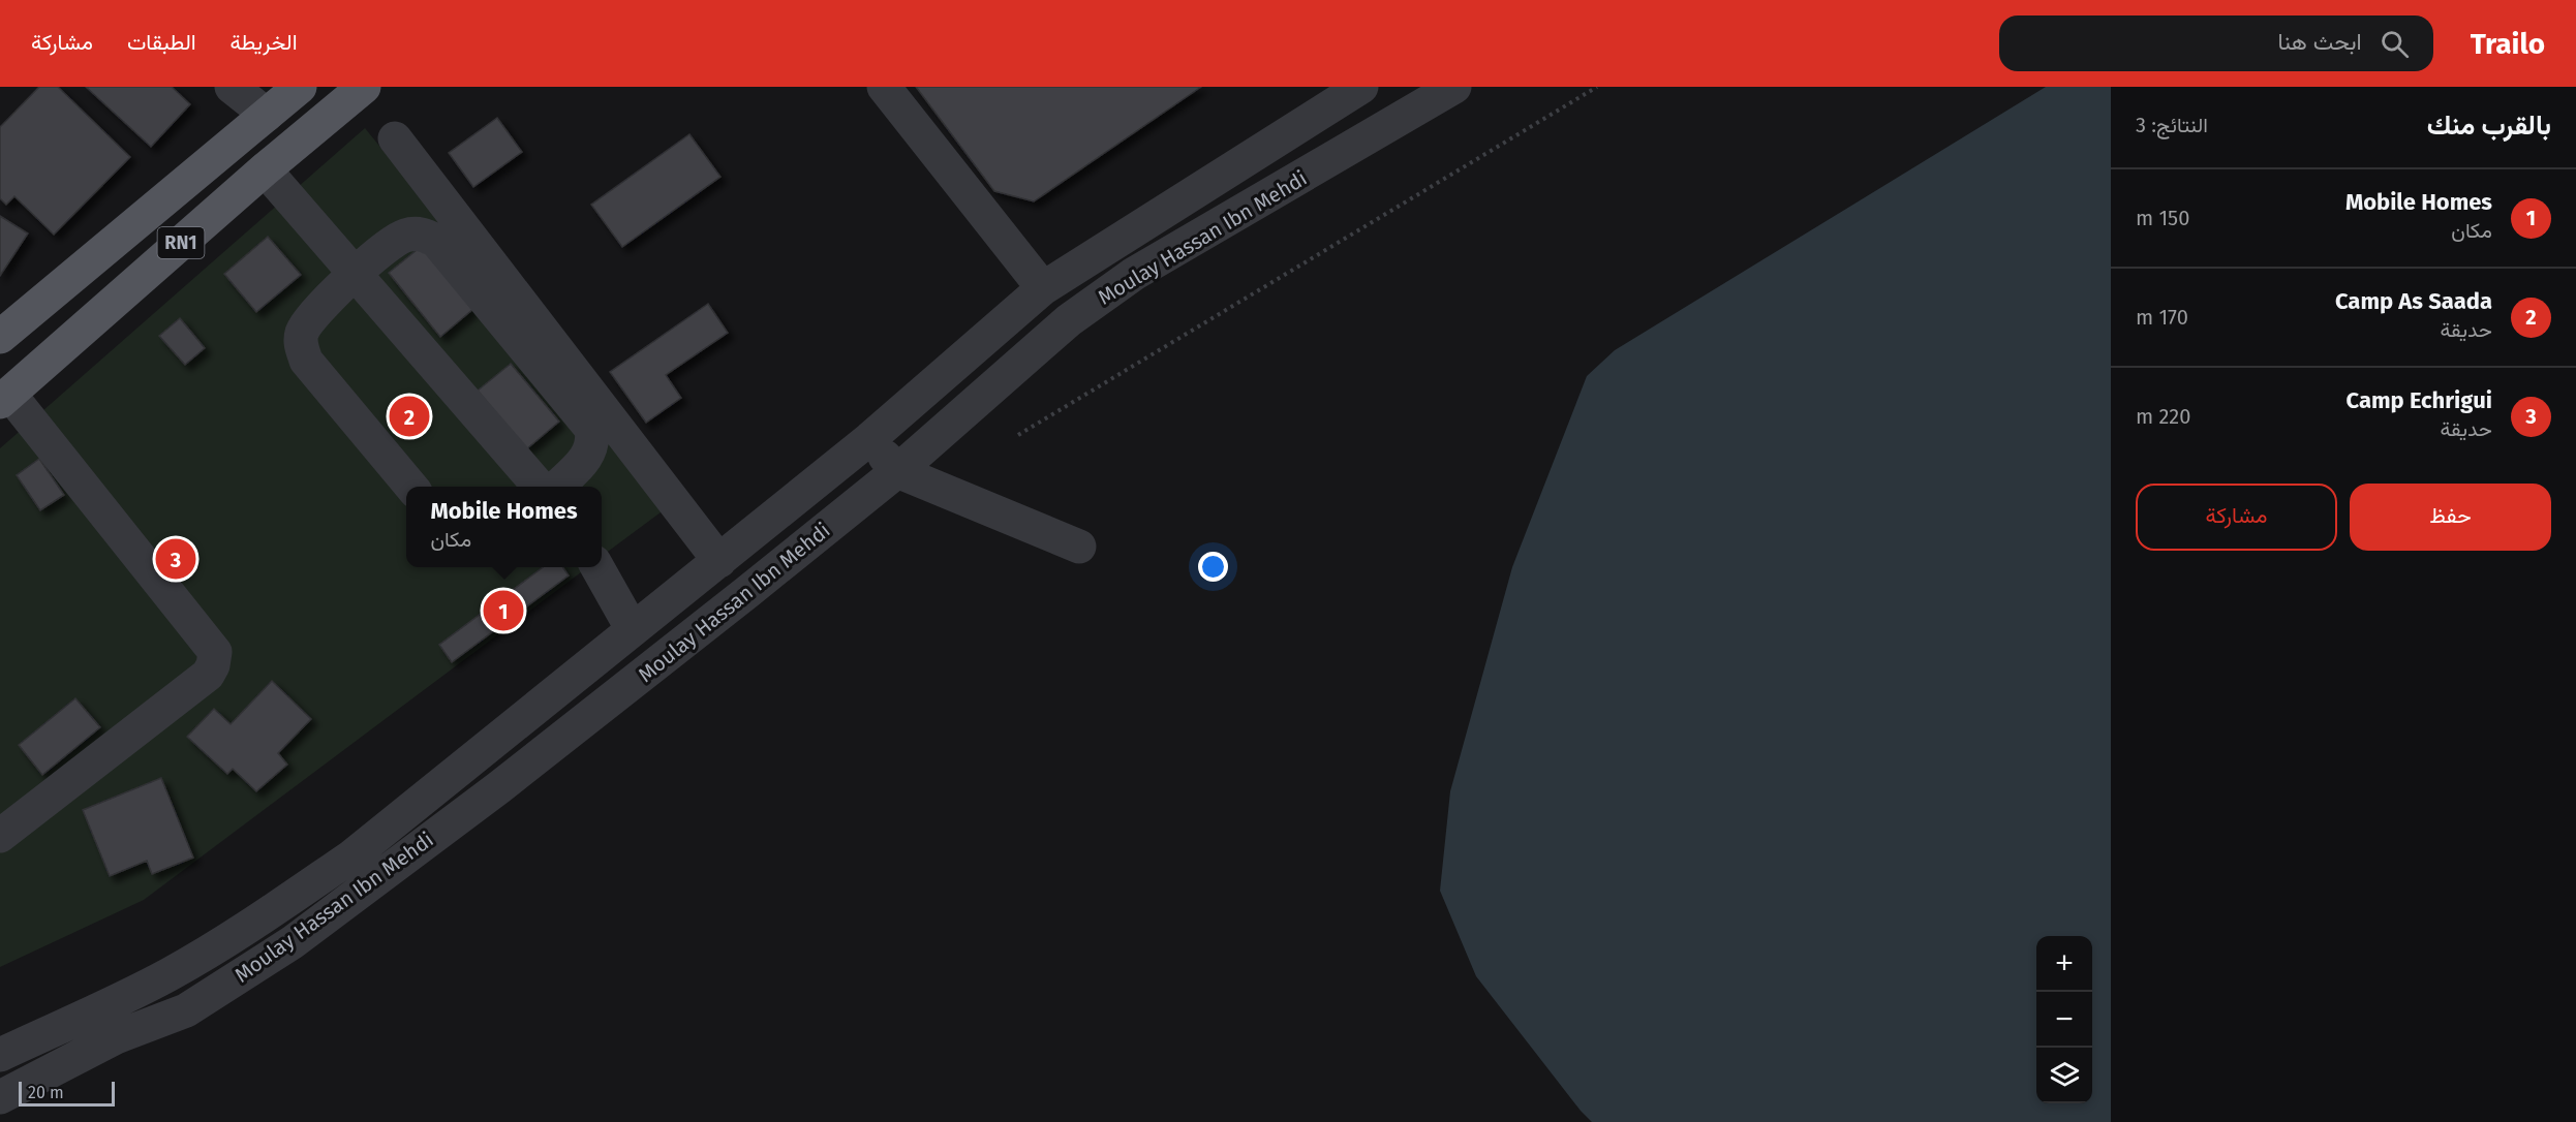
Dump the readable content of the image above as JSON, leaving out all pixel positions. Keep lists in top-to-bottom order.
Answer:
{
  "streets": {
    "main road": ["RN1"],
    "street": ["Moulay Hassan Ibn Mehdi"]
  },
  "scale_bar": "20 m",
  "page": {
    "header": "Trailo",
    "search": "ابحث هنا",
    "nav": ["الخريطة", "الطبقات", "مشاركة"],
    "heading": ["بالقرب منك", "النتائج: 3"],
    "list": [
      {
        "mark": "1",
        "name": "Mobile Homes",
        "note": "مكان",
        "value": "150 m"
      },
      {
        "mark": "2",
        "name": "Camp As Saada",
        "note": "حديقة",
        "value": "170 m"
      },
      {
        "mark": "3",
        "name": "Camp Echrigui",
        "note": "حديقة",
        "value": "220 m"
      }
    ],
    "pins": ["2", "3", "1"],
    "buttons": ["حفظ", "مشاركة"],
    "popup": ["Mobile Homes", "مكان"],
    "map_buttons": ["+", "−"],
    "scale": "20 m"
  }
}
